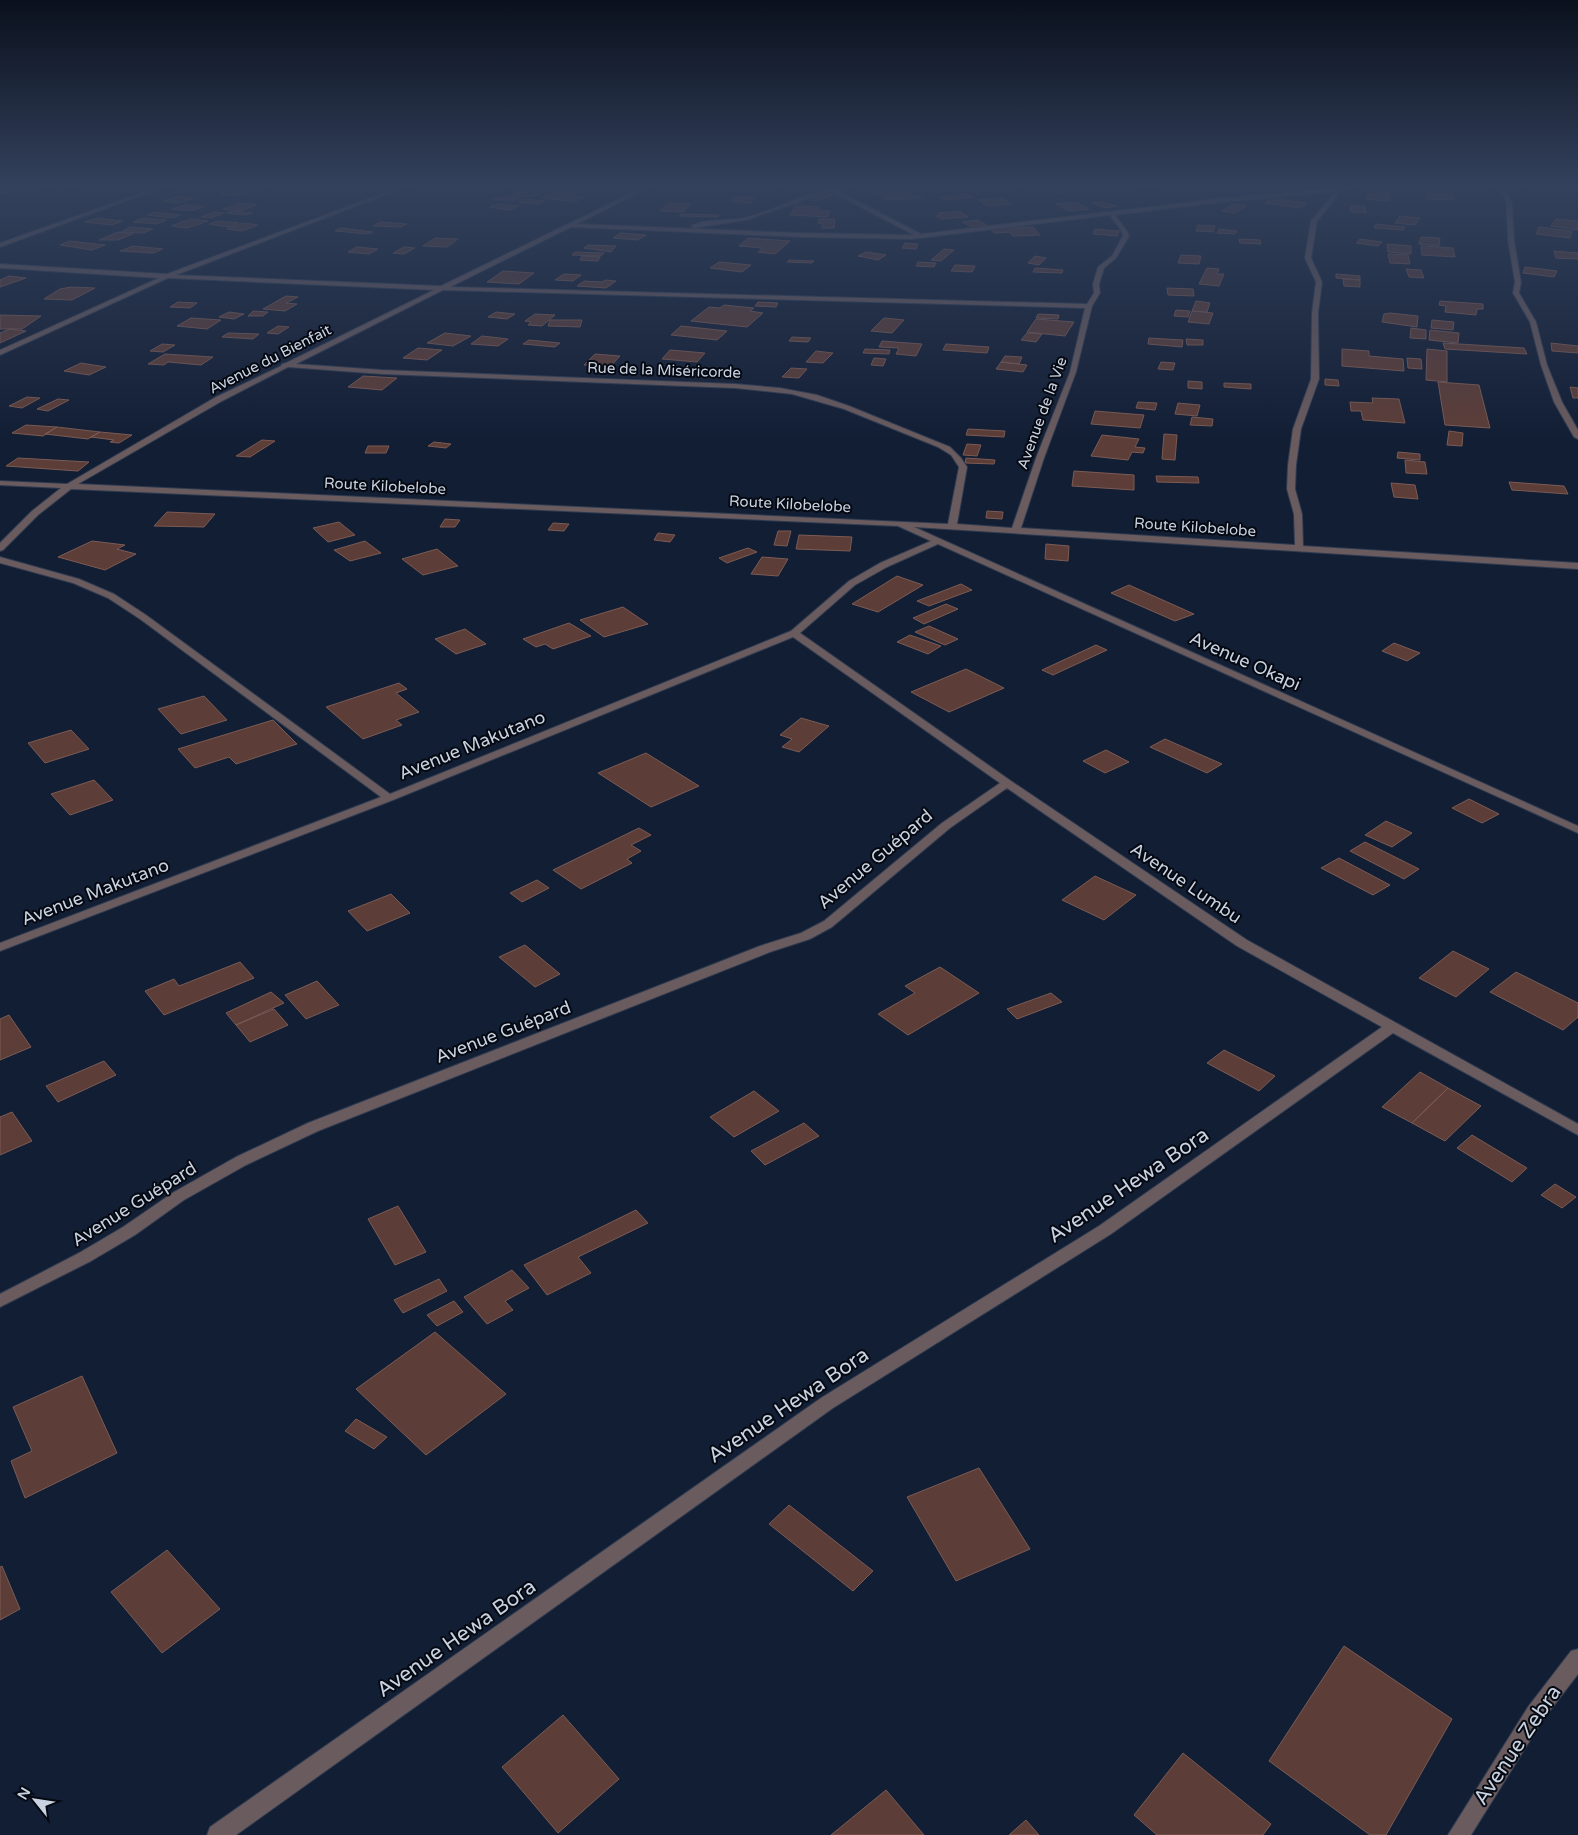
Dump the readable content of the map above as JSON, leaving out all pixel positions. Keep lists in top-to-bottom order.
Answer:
{
  "streets": {
    "street": [
      "Avenue du Bienfait",
      "Rue de la Miséricorde",
      "Avenue de la Vie",
      "Route Kilobelobe",
      "Avenue Okapi",
      "Avenue Makutano",
      "Avenue Guépard",
      "Avenue Lumbu",
      "Avenue Hewa Bora",
      "Avenue Zebra"
    ]
  },
  "crossings": [
    ["Avenue du Bienfait", "Rue de la Miséricorde"],
    ["Avenue du Bienfait", "Route Kilobelobe"],
    ["Rue de la Miséricorde", "Route Kilobelobe"],
    ["Avenue de la Vie", "Route Kilobelobe"],
    ["Route Kilobelobe", "Avenue Okapi"],
    ["Avenue Okapi", "Avenue Makutano"],
    ["Avenue Makutano", "Avenue Lumbu"],
    ["Avenue Guépard", "Avenue Lumbu"],
    ["Avenue Lumbu", "Avenue Hewa Bora"]
  ],
  "north": "top left"
}
